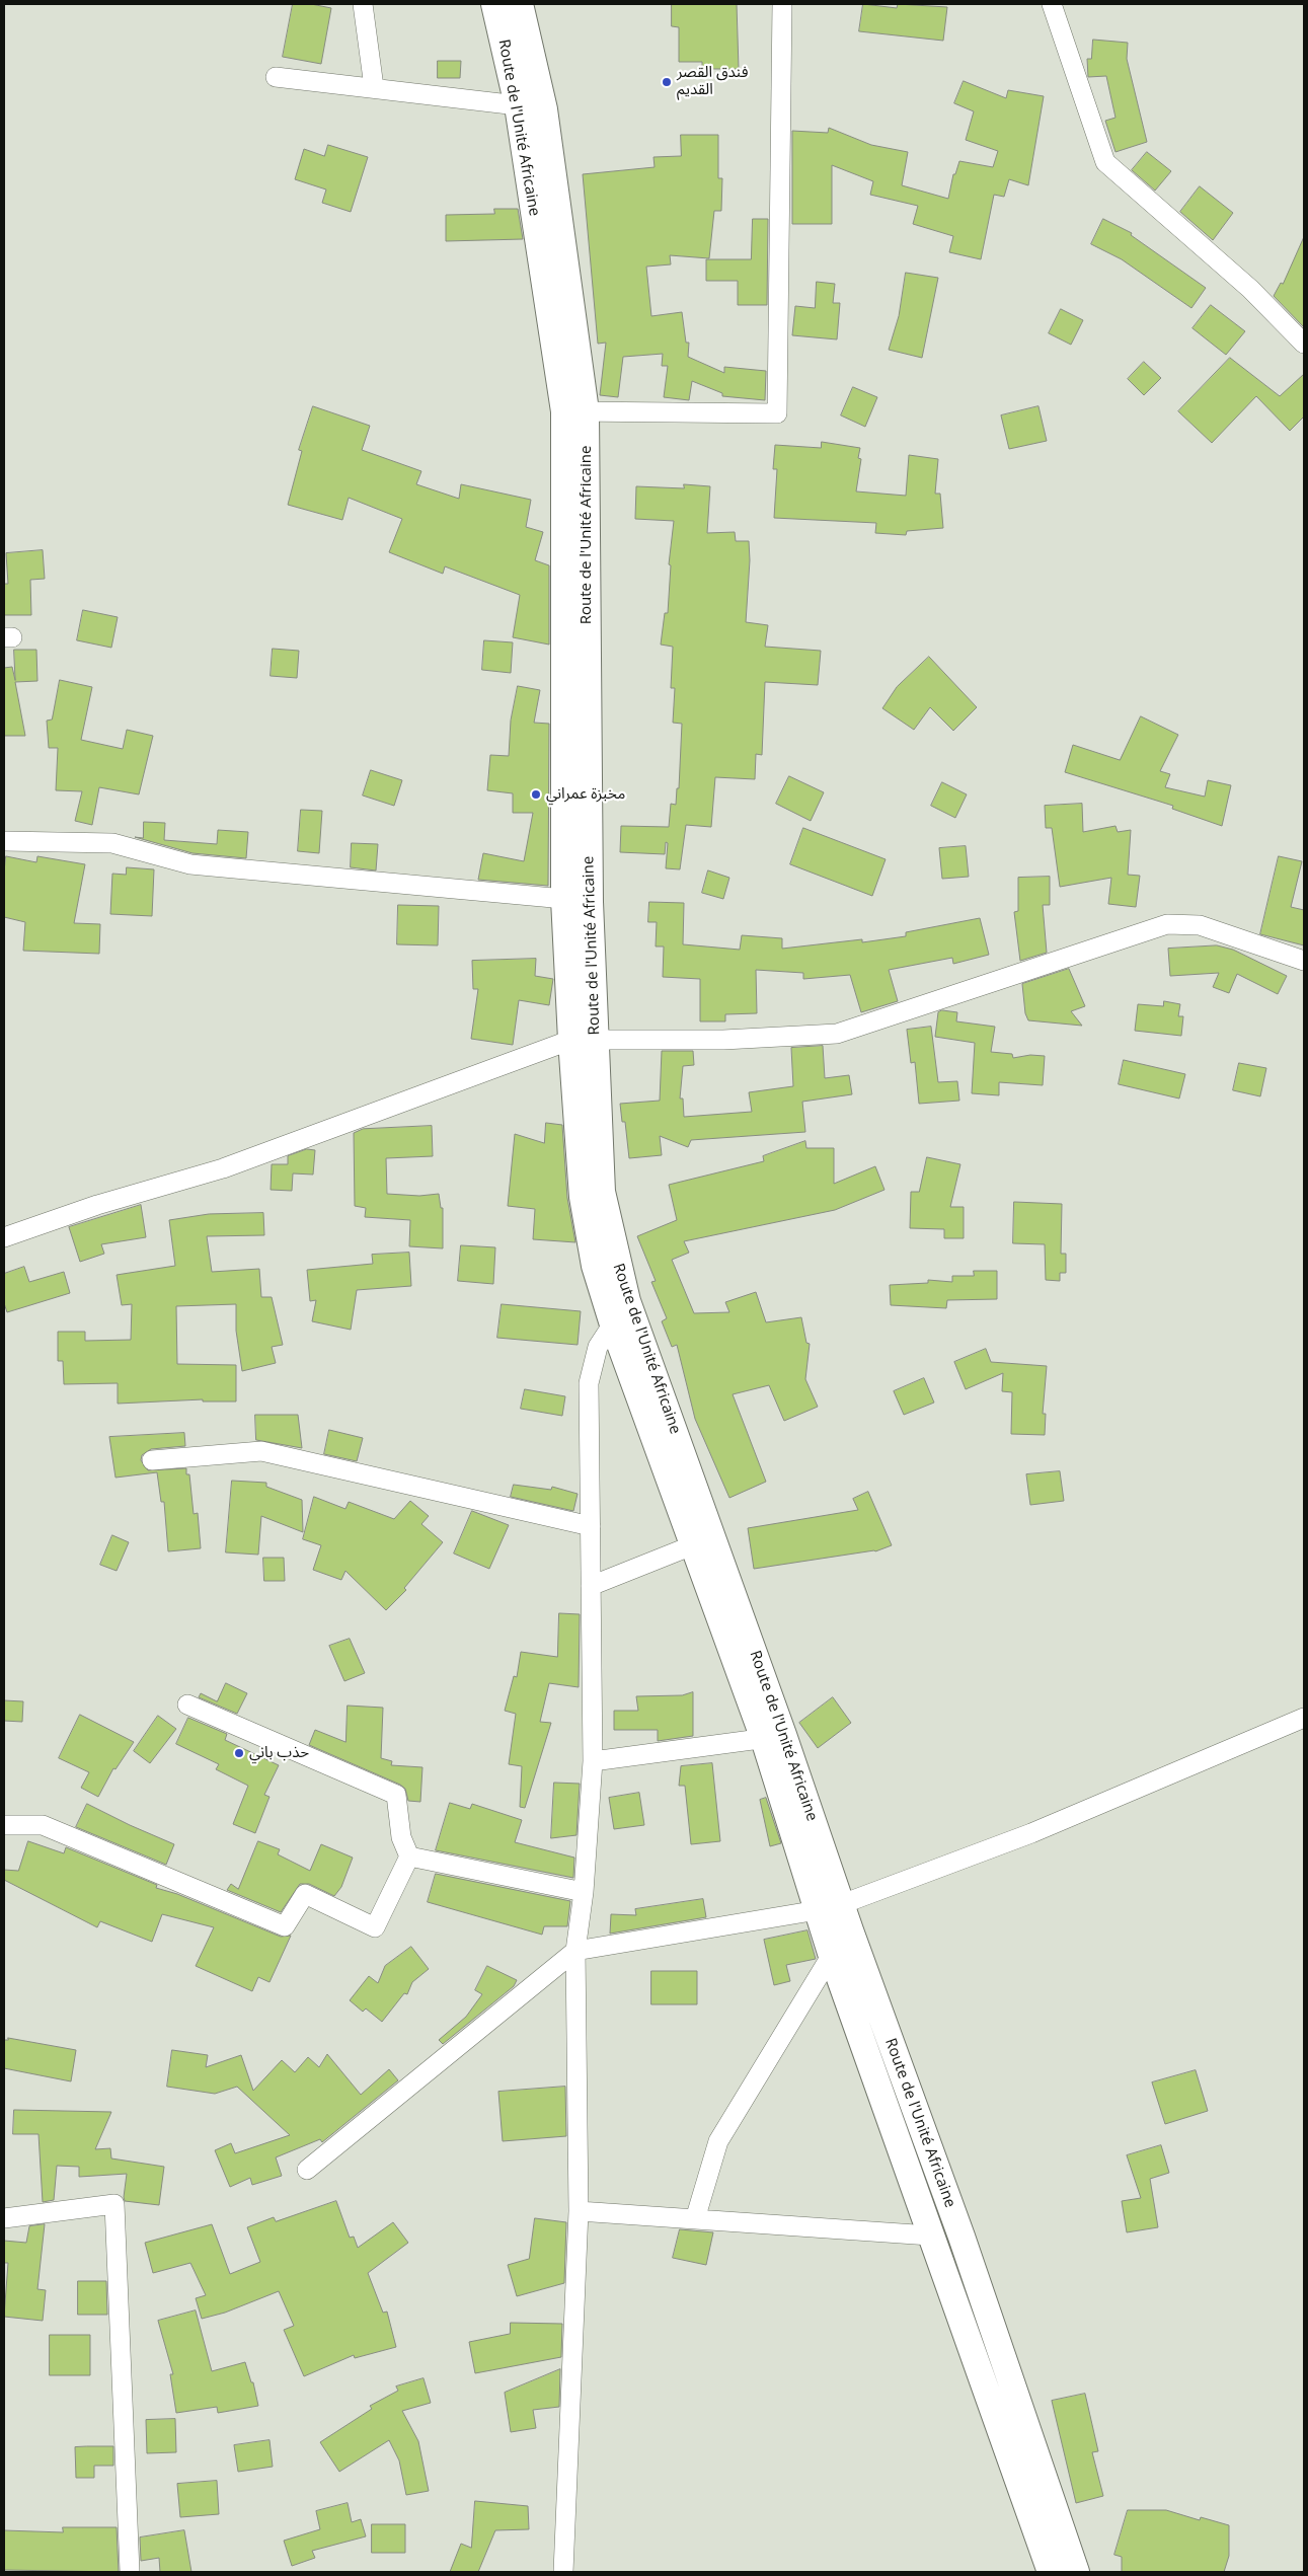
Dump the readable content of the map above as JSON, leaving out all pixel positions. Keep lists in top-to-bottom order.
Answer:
{
  "streets": {
    "main road": ["Route de l'Unité Africaine"]
  },
  "places": ["فندق القصر القديم", "مخبزة عمراني", "حذب باني"]
}
